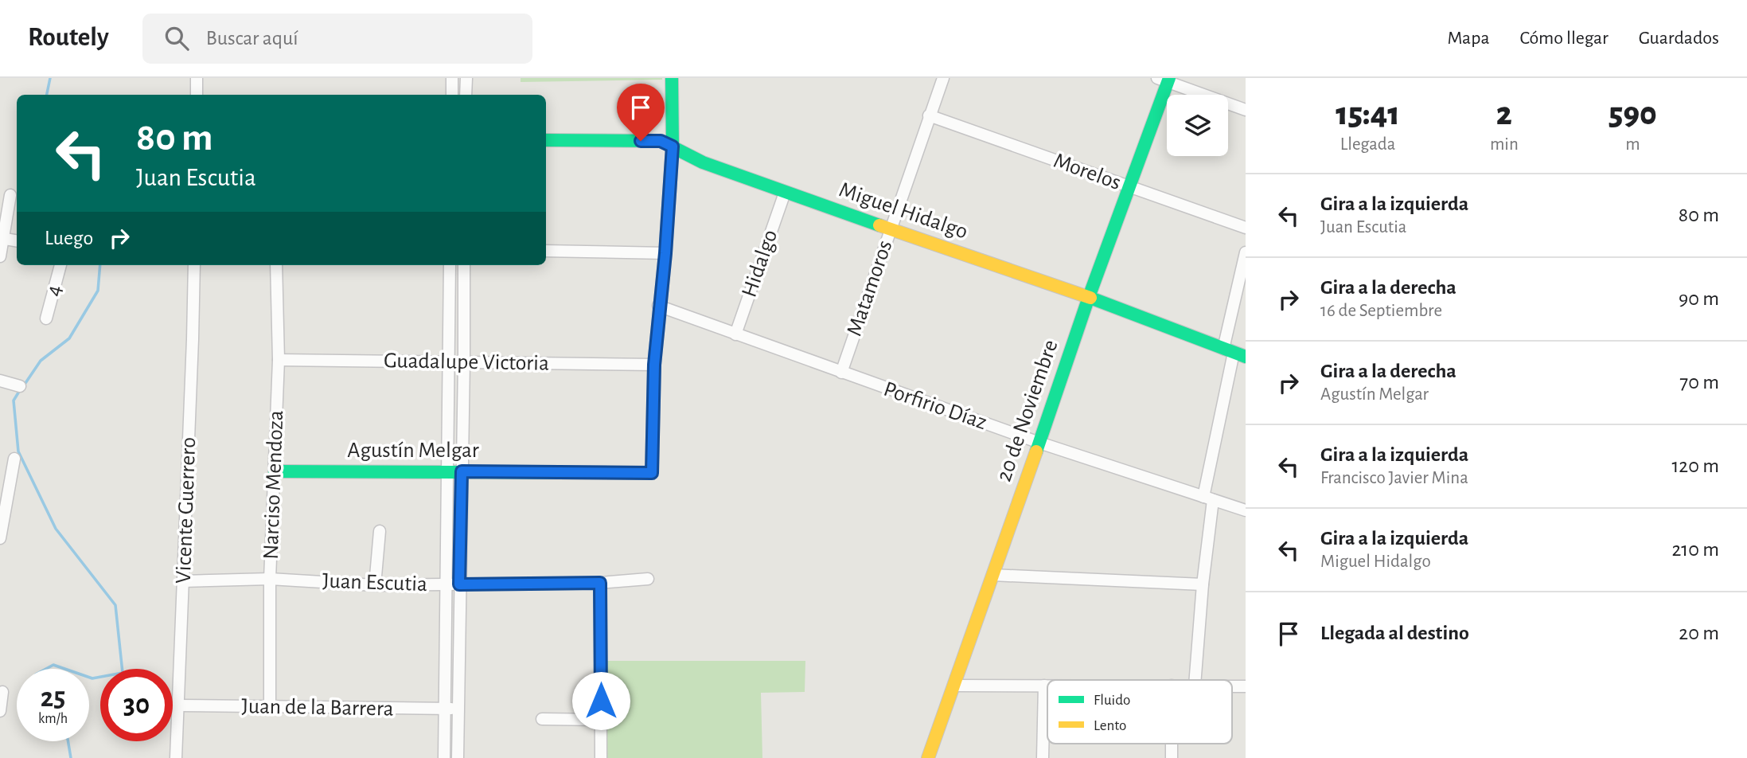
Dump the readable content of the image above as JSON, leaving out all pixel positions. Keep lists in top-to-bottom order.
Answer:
{
  "streets": {
    "street": [
      "Morelos",
      "Miguel Hidalgo",
      "Hidalgo",
      "Matamoros",
      "4",
      "Guadalupe Victoria",
      "Porfirio Díaz",
      "20 de Noviembre",
      "Agustín Melgar",
      "Narciso Mendoza",
      "Vicente Guerrero",
      "Juan Escutia",
      "Juan de la Barrera"
    ]
  },
  "crossings": [
    ["Morelos", "Matamoros"],
    ["Morelos", "20 de Noviembre"],
    ["Miguel Hidalgo", "Hidalgo"],
    ["Miguel Hidalgo", "Matamoros"],
    ["Miguel Hidalgo", "20 de Noviembre"],
    ["Hidalgo", "Porfirio Díaz"],
    ["Matamoros", "Porfirio Díaz"],
    ["Guadalupe Victoria", "Agustín Melgar"],
    ["Guadalupe Victoria", "Narciso Mendoza"],
    ["Porfirio Díaz", "20 de Noviembre"],
    ["Agustín Melgar", "Narciso Mendoza"],
    ["Narciso Mendoza", "Juan Escutia"],
    ["Narciso Mendoza", "Juan de la Barrera"],
    ["Vicente Guerrero", "Juan Escutia"],
    ["Vicente Guerrero", "Juan de la Barrera"]
  ],
  "legend": ["Fluido", "Lento"],
  "page": {
    "header": "Routely",
    "search": "Buscar aquí",
    "nav": ["Mapa", "Cómo llegar", "Guardados"],
    "eta": [
      "15:41",
      "Llegada",
      "2",
      "min",
      "590",
      "m"
    ],
    "turn": ["80 m", "Juan Escutia"],
    "list": [
      {
        "name": "Gira a la izquierda",
        "note": "Juan Escutia",
        "value": "80 m"
      },
      {
        "name": "Gira a la derecha",
        "note": "16 de Septiembre",
        "value": "90 m"
      },
      {
        "name": "Gira a la derecha",
        "note": "Agustín Melgar",
        "value": "70 m"
      },
      {
        "name": "Gira a la izquierda",
        "note": "Francisco Javier Mina",
        "value": "120 m"
      },
      {
        "name": "Gira a la izquierda",
        "note": "Miguel Hidalgo",
        "value": "210 m"
      },
      {
        "name": "Llegada al destino",
        "value": "20 m"
      }
    ],
    "then": "Luego",
    "speed": "25 km/h",
    "limit": "30"
  }
}
